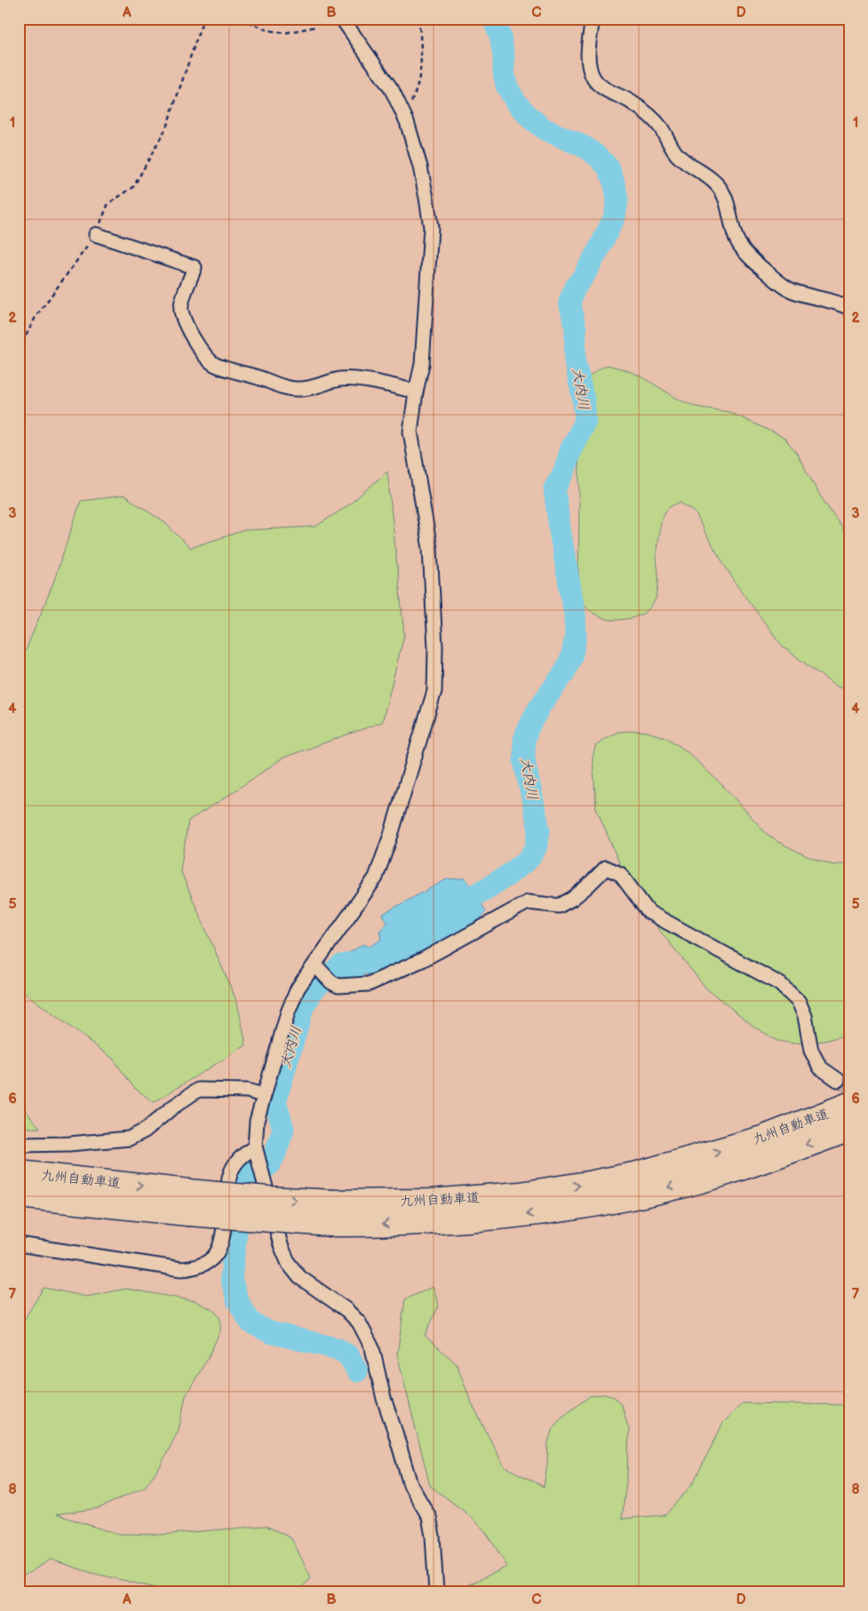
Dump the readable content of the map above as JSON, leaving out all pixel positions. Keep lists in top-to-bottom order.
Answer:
{
  "streets": {
    "highway": ["九州自動車道"]
  },
  "water": ["大内川"],
  "grid": {
    "columns": [
      "A",
      "B",
      "C",
      "D"
    ],
    "rows": [
      "1",
      "2",
      "3",
      "4",
      "5",
      "6",
      "7",
      "8"
    ]
  }
}
